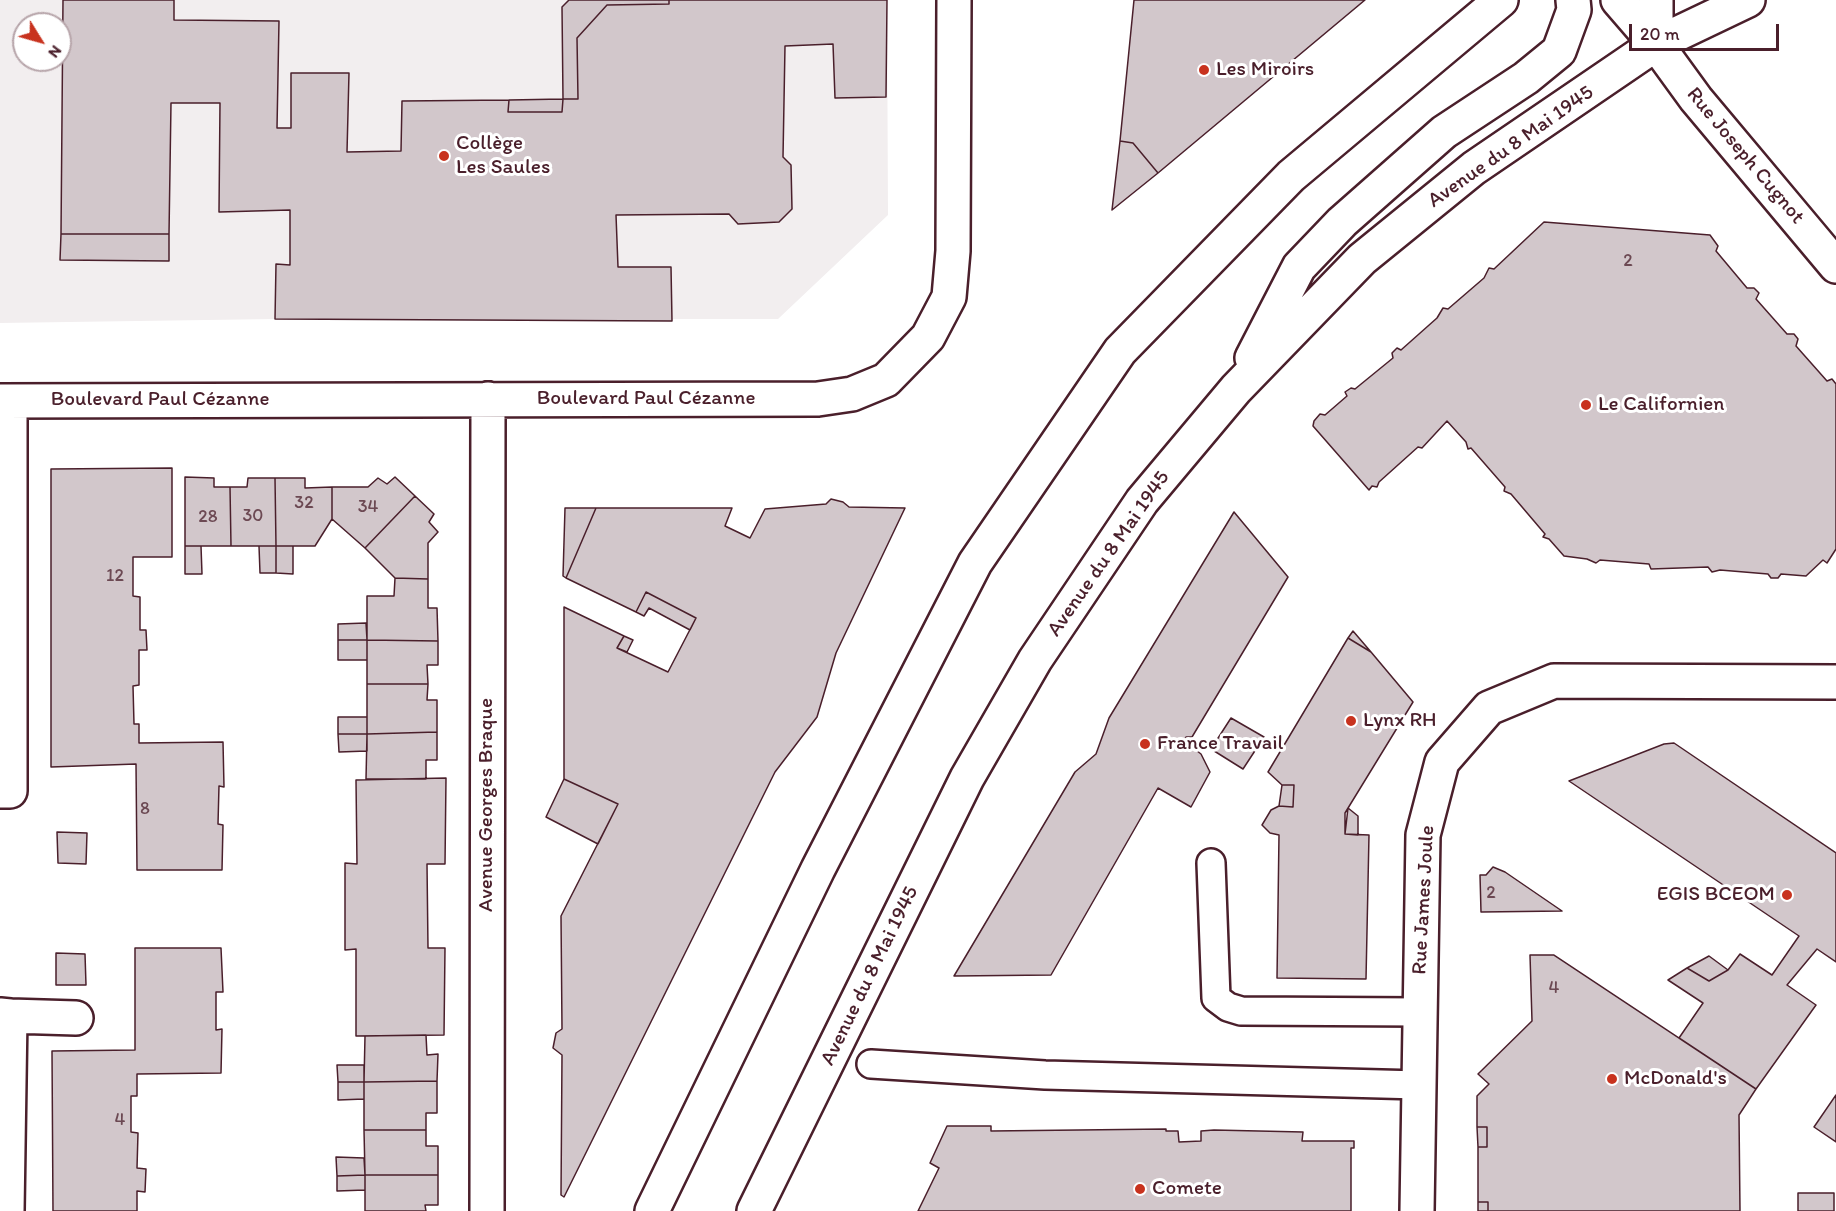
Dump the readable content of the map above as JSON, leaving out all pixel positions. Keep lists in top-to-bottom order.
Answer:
{
  "streets": {
    "street": [
      "Avenue du 8 Mai 1945",
      "Rue Joseph Cugnot",
      "Boulevard Paul Cézanne",
      "Avenue Georges Braque",
      "Rue James Joule"
    ]
  },
  "crossings": [
    ["Avenue du 8 Mai 1945", "Rue Joseph Cugnot"],
    ["Boulevard Paul Cézanne", "Avenue Georges Braque"]
  ],
  "places": [
    "Les Miroirs",
    "Collège Les Saules",
    "Le Californien",
    "Lynx RH",
    "France Travail",
    "EGIS BCEOM",
    "McDonald's",
    "Comete"
  ],
  "house_numbers": [
    "2",
    "32",
    "34",
    "30",
    "28",
    "12",
    "8",
    "2",
    "4",
    "4"
  ],
  "scale_bar": "20 m",
  "north": "bottom right"
}
